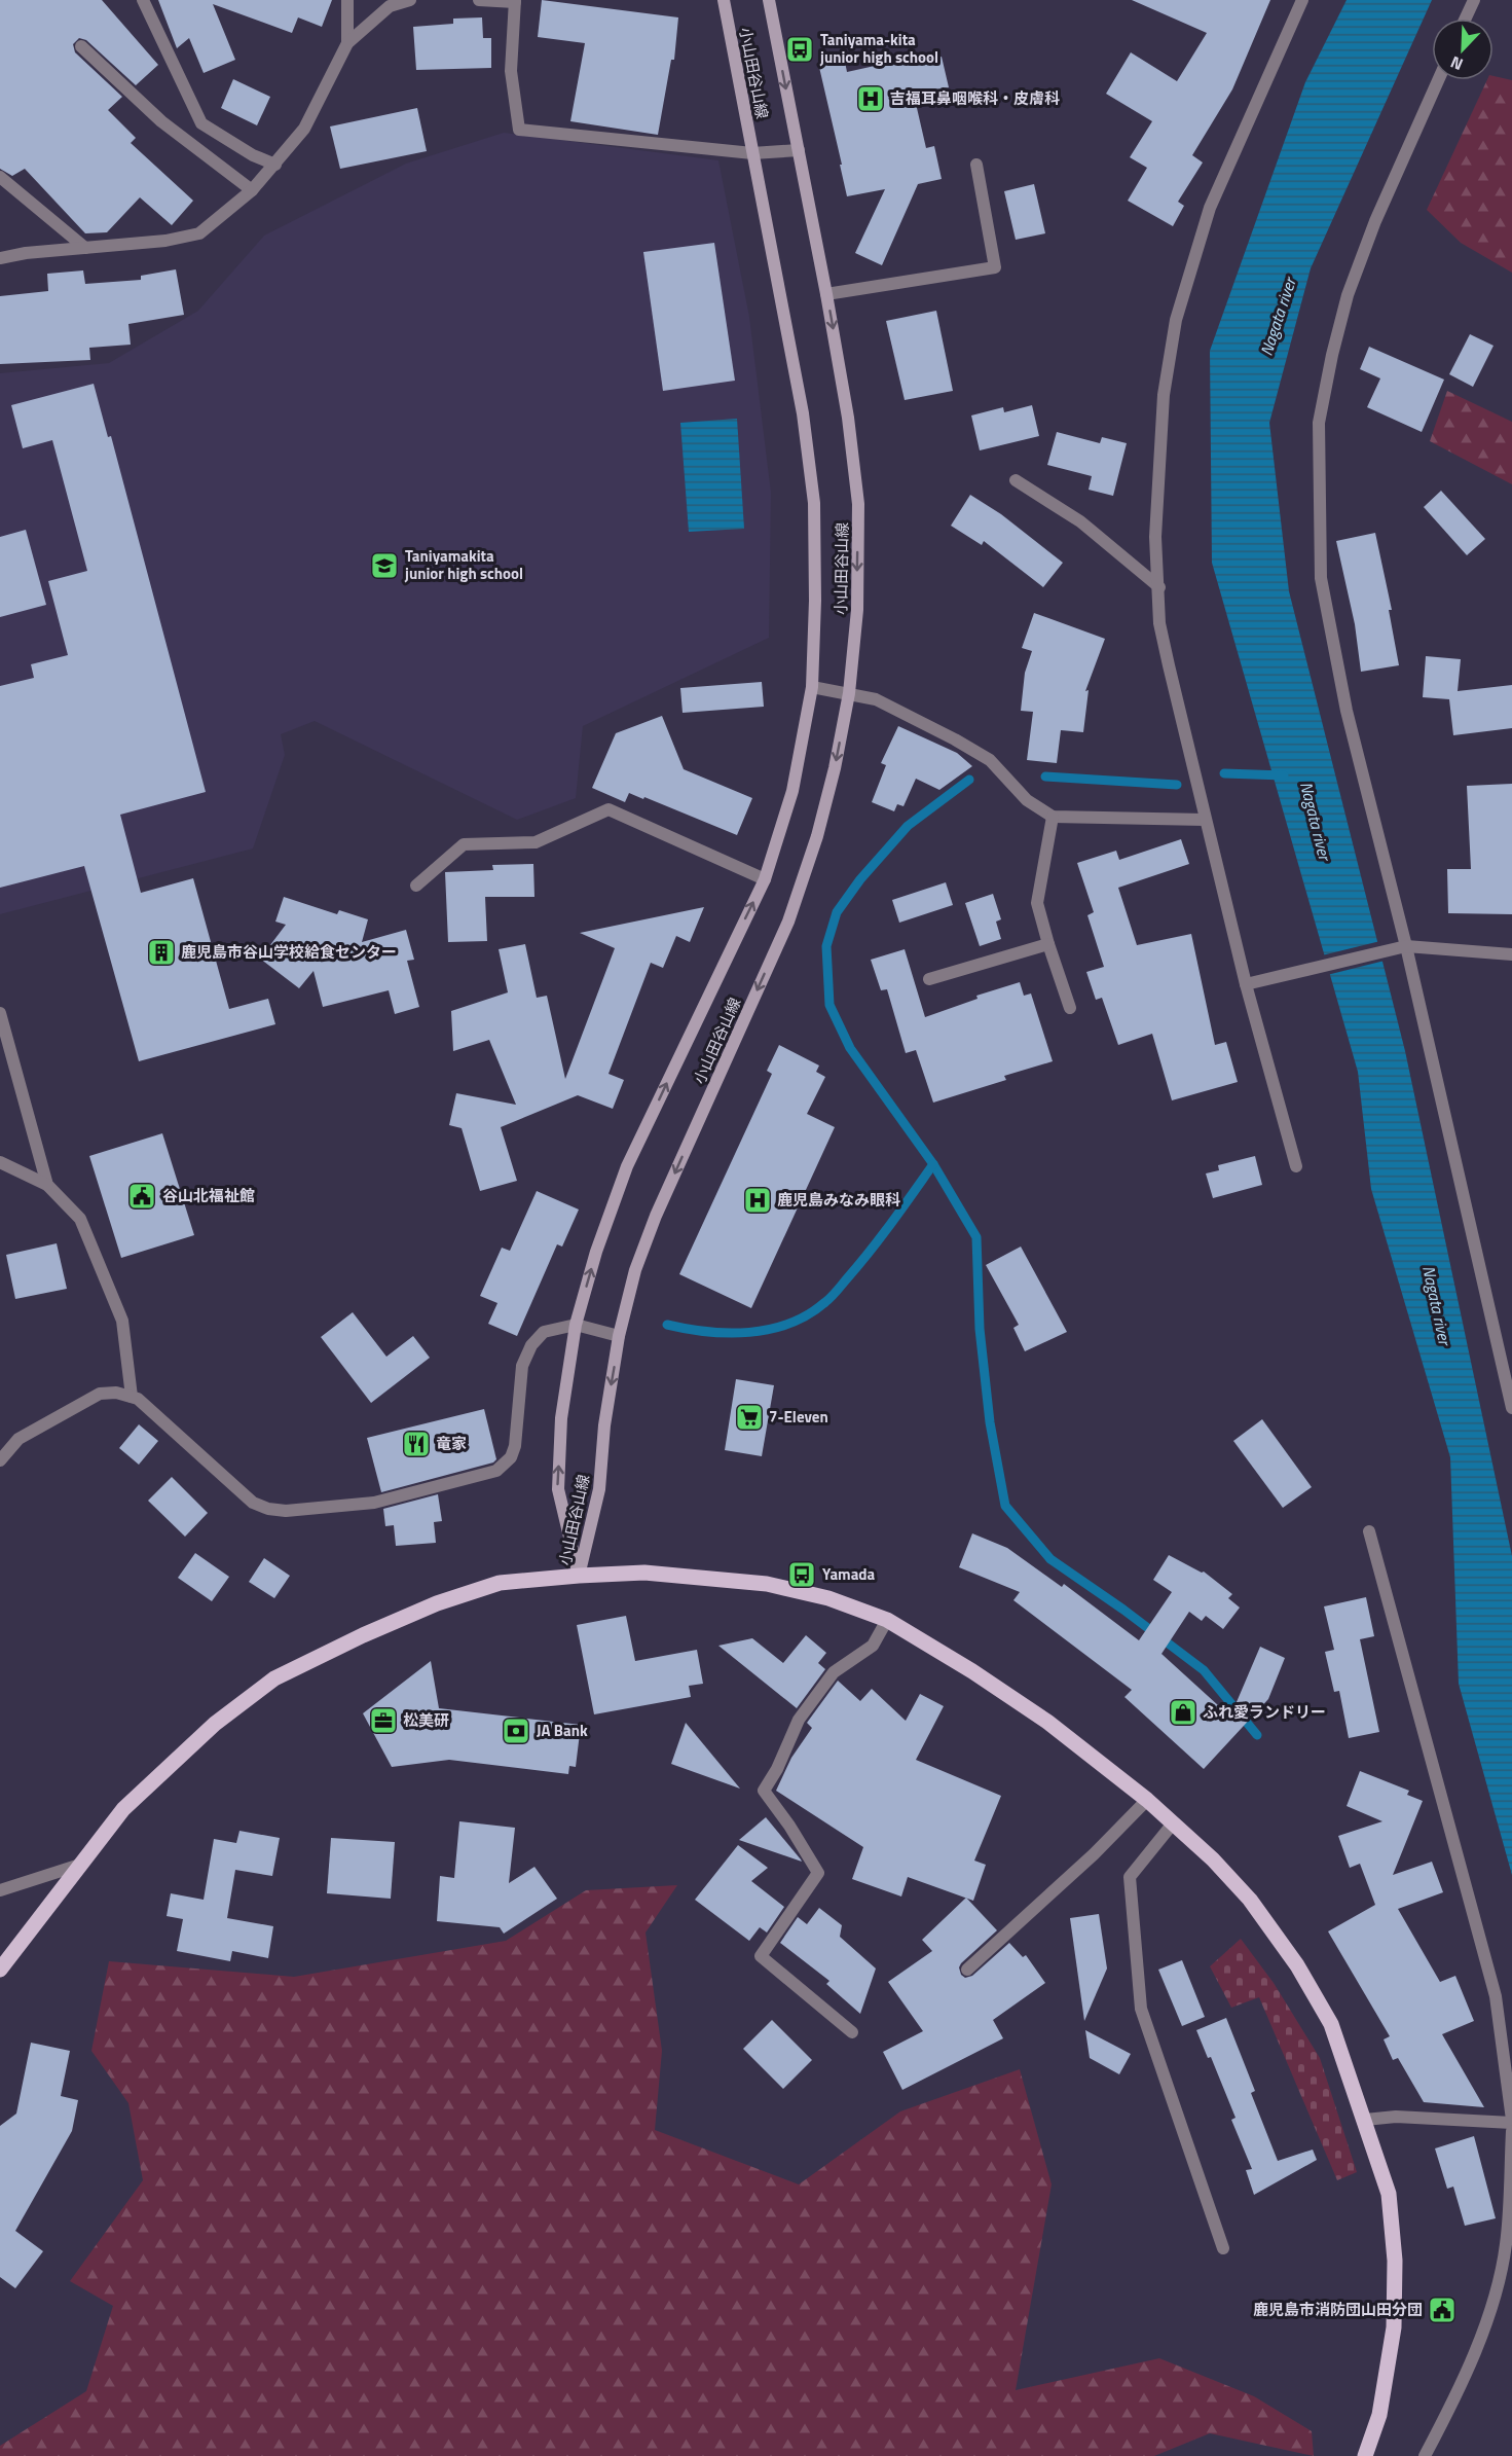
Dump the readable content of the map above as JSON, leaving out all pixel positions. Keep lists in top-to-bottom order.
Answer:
{
  "streets": {
    "main road": ["小山田谷山線"]
  },
  "water": ["Nagata river"],
  "places": {
    "bus stop": ["Taniyama-kita junior high school", "Yamada"],
    "hospital": ["吉福耳鼻咽喉科・皮膚科", "鹿児島みなみ眼科"],
    "school or university": ["Taniyamakita junior high school"],
    "building": ["鹿児島市谷山学校給食センター"],
    "public building": ["谷山北福祉館", "鹿児島市消防団山田分団"],
    "supermarket": ["7-Eleven"],
    "restaurant": ["竜家"],
    "shop": ["ふれ愛ランドリー"],
    "office": ["松美研"],
    "bank": ["JA Bank"]
  },
  "north": "bottom left"
}
